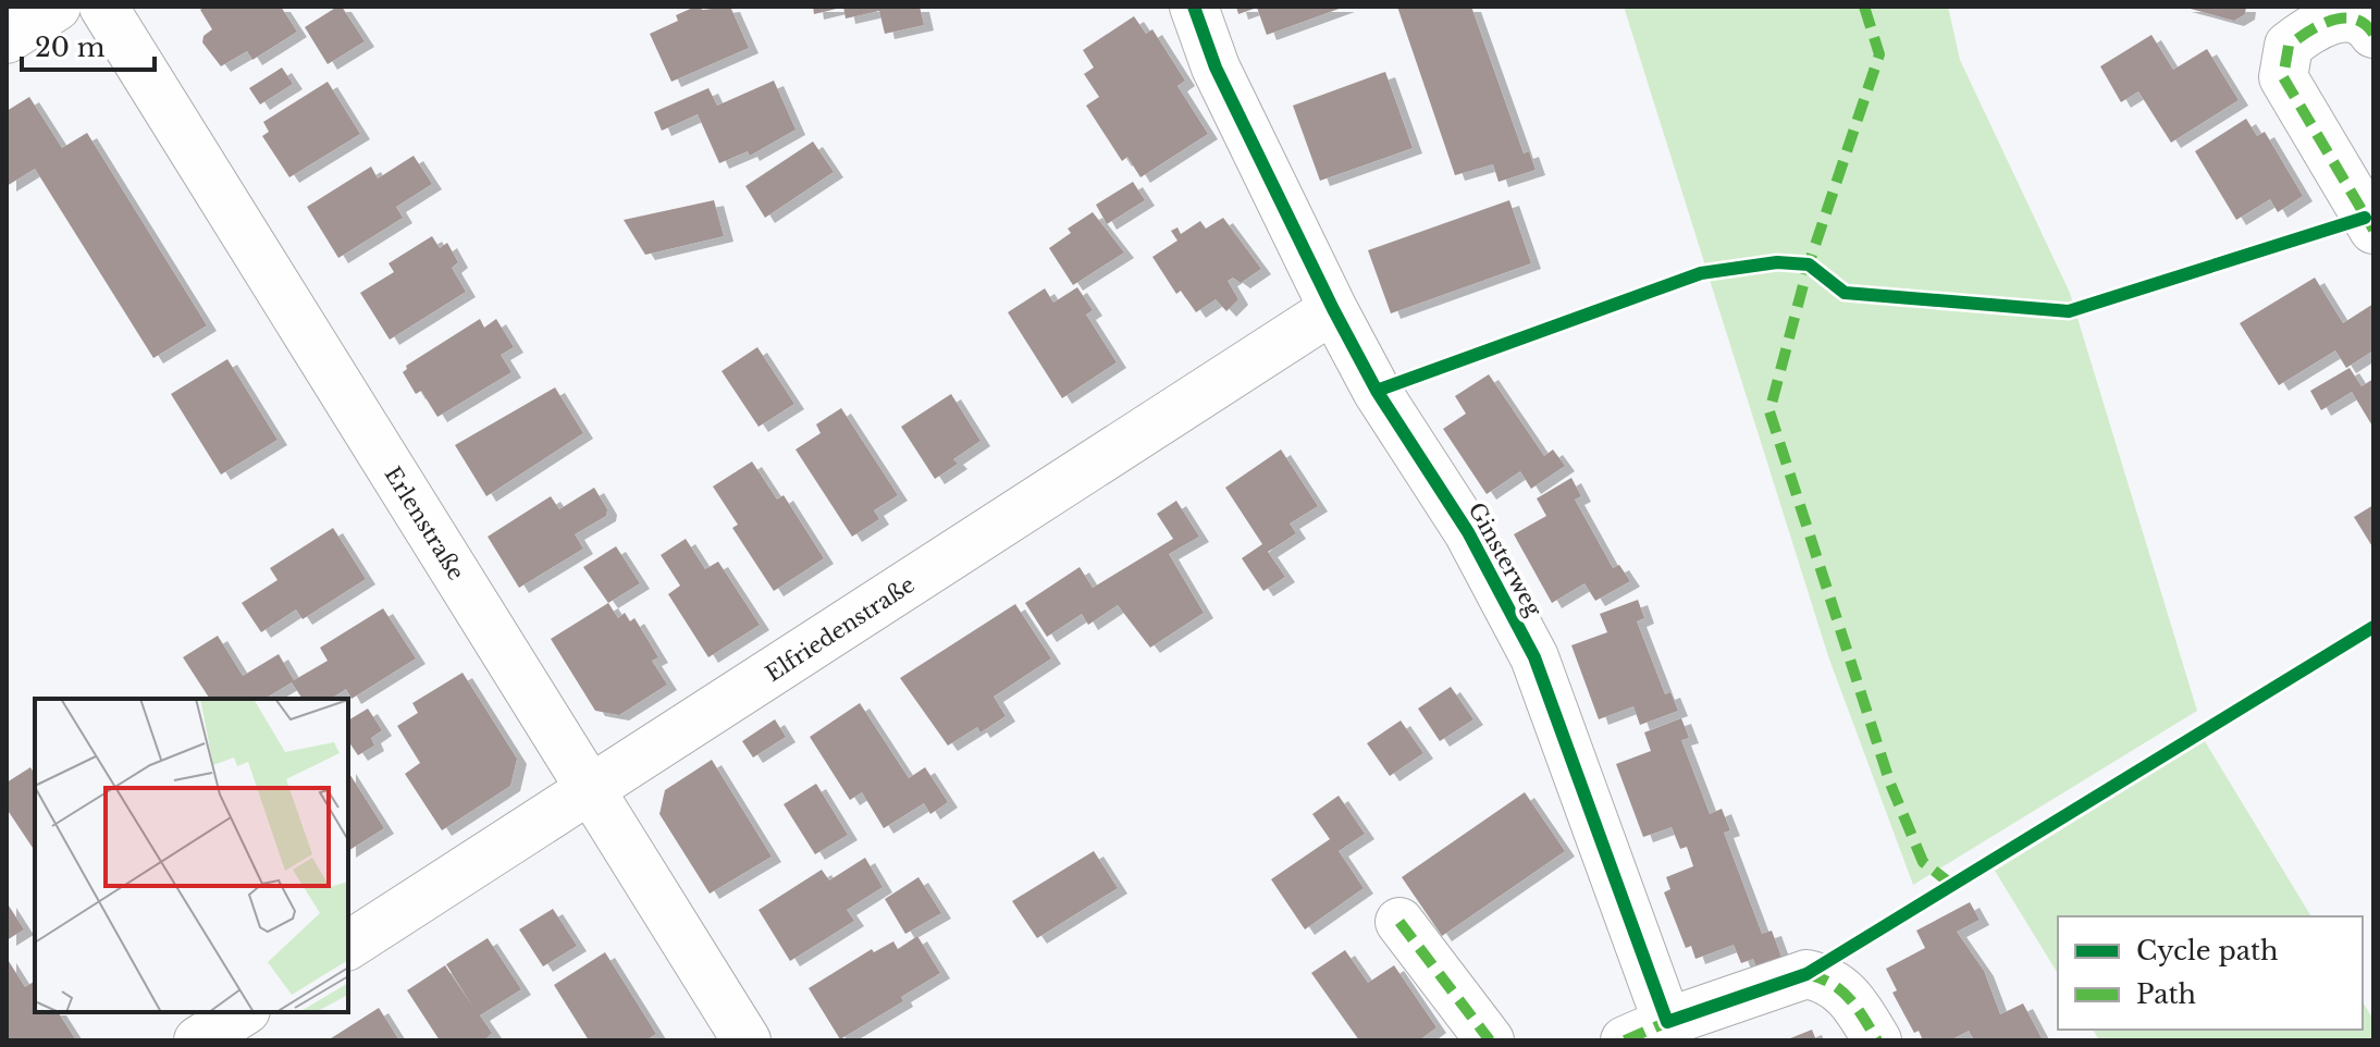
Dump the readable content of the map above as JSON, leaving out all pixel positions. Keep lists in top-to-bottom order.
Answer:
{
  "streets": {
    "street": ["Erlenstraße", "Ginsterweg", "Elfriedenstraße"]
  },
  "crossings": [
    ["Erlenstraße", "Elfriedenstraße"],
    ["Ginsterweg", "Elfriedenstraße"]
  ],
  "legend": ["Cycle path", "Path"],
  "scale_bar": "20 m"
}
